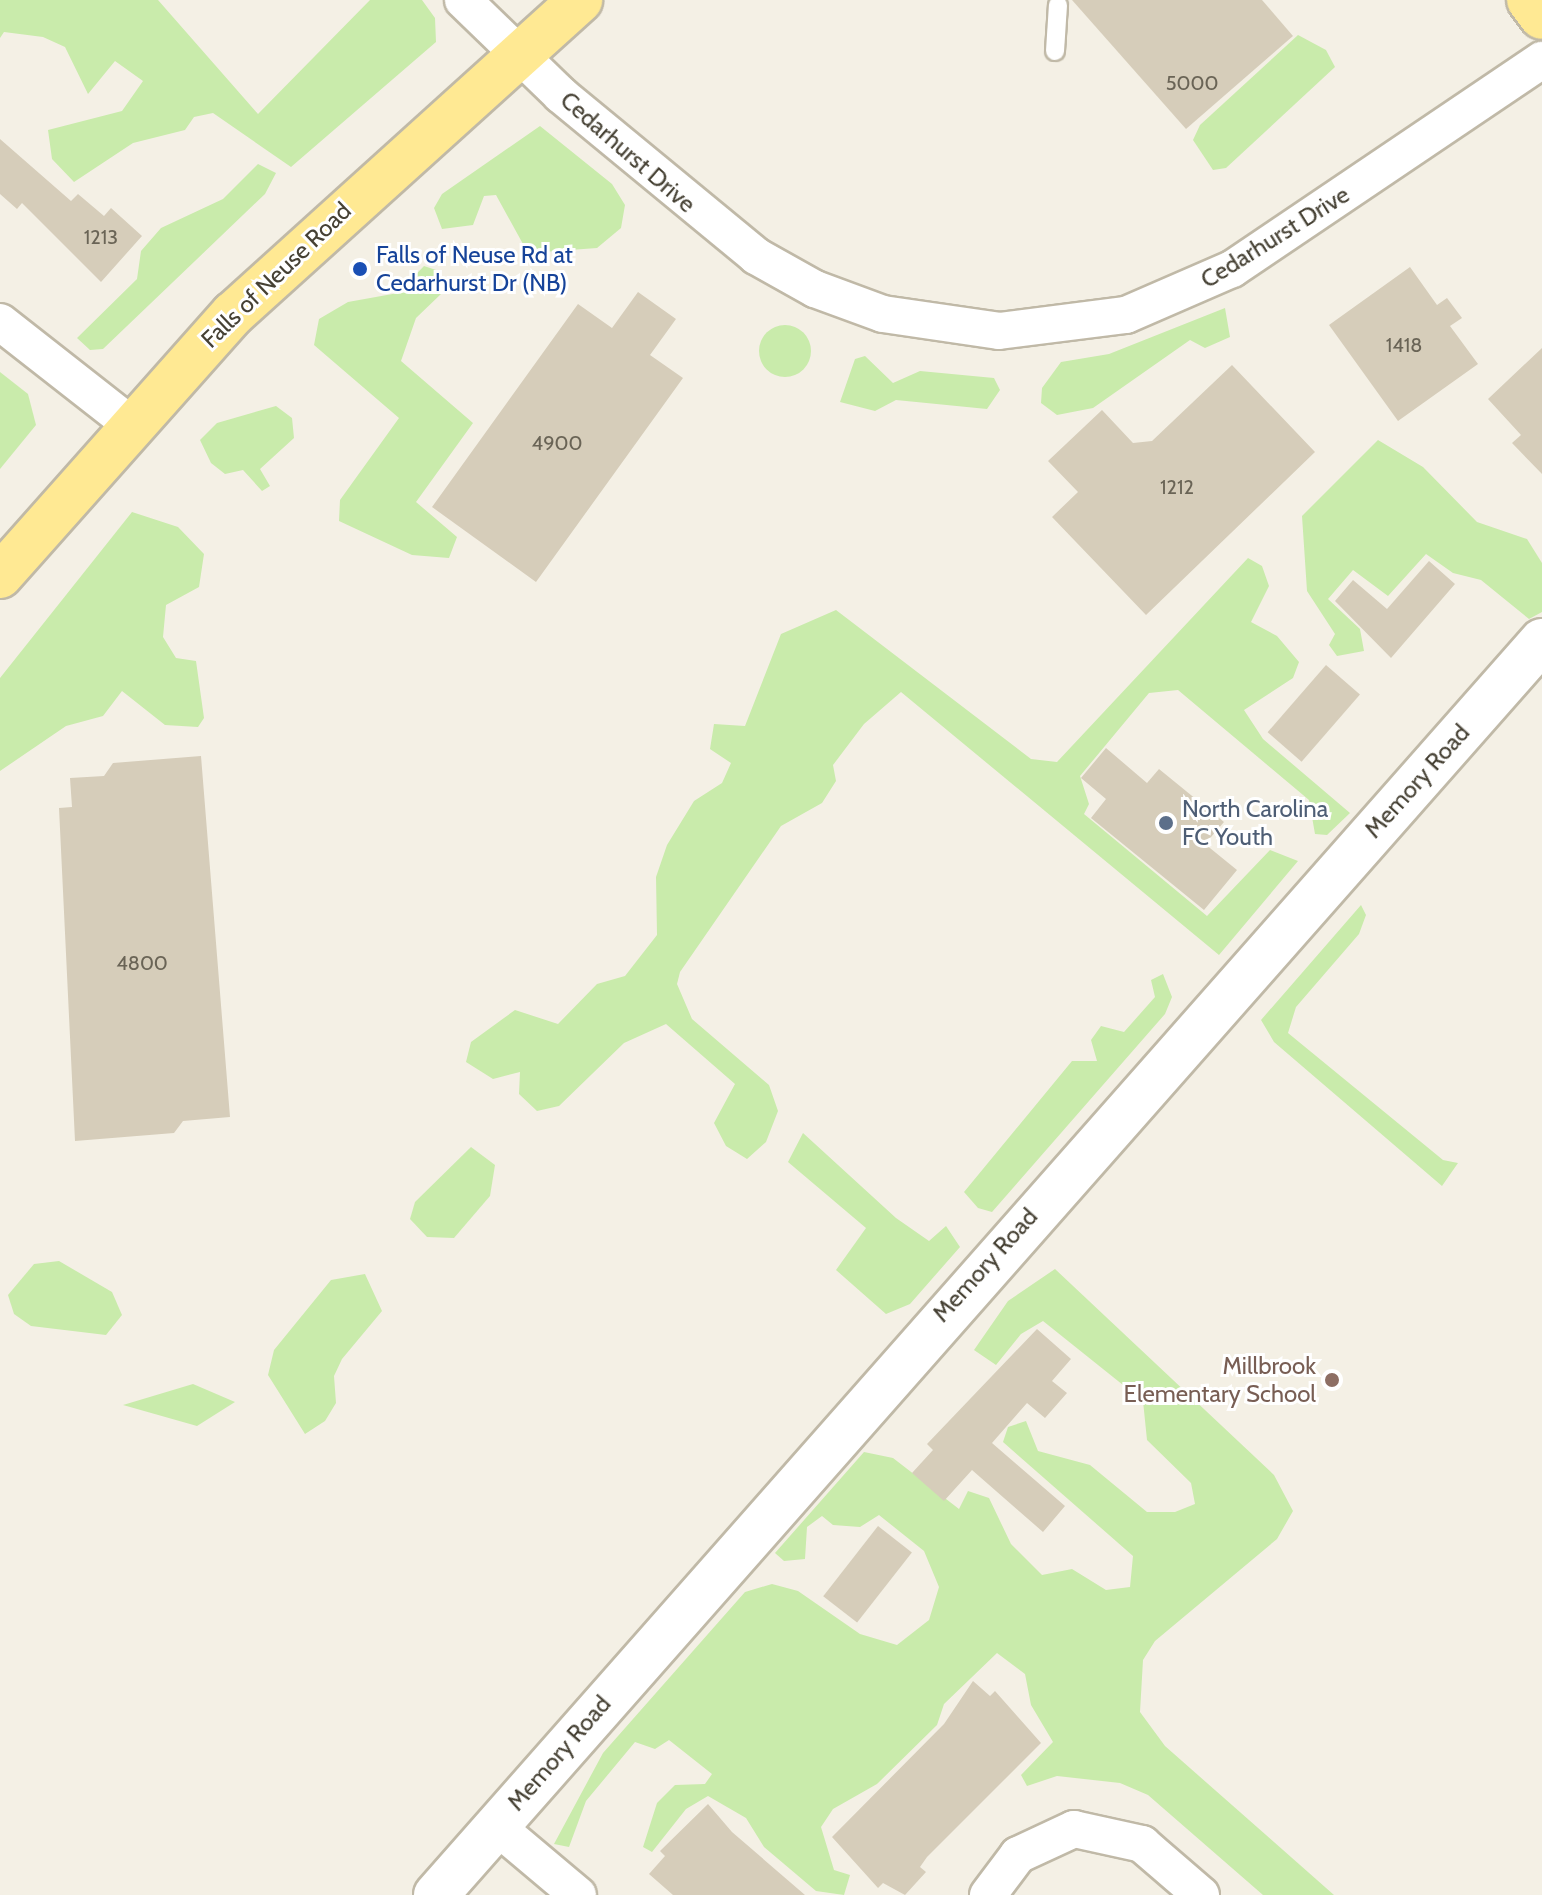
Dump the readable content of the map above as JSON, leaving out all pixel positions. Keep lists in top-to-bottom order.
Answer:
{
  "streets": {
    "main road": ["Falls of Neuse Road"],
    "street": ["Cedarhurst Drive", "Memory Road"]
  },
  "crossings": [
    ["Cedarhurst Drive", "Falls of Neuse Road"]
  ],
  "places": ["Falls of Neuse Rd at Cedarhurst Dr (NB)", "North Carolina FC Youth", "Millbrook Elementary School"],
  "house_numbers": [
    "5000",
    "1213",
    "1418",
    "4900",
    "1212",
    "4800"
  ]
}
